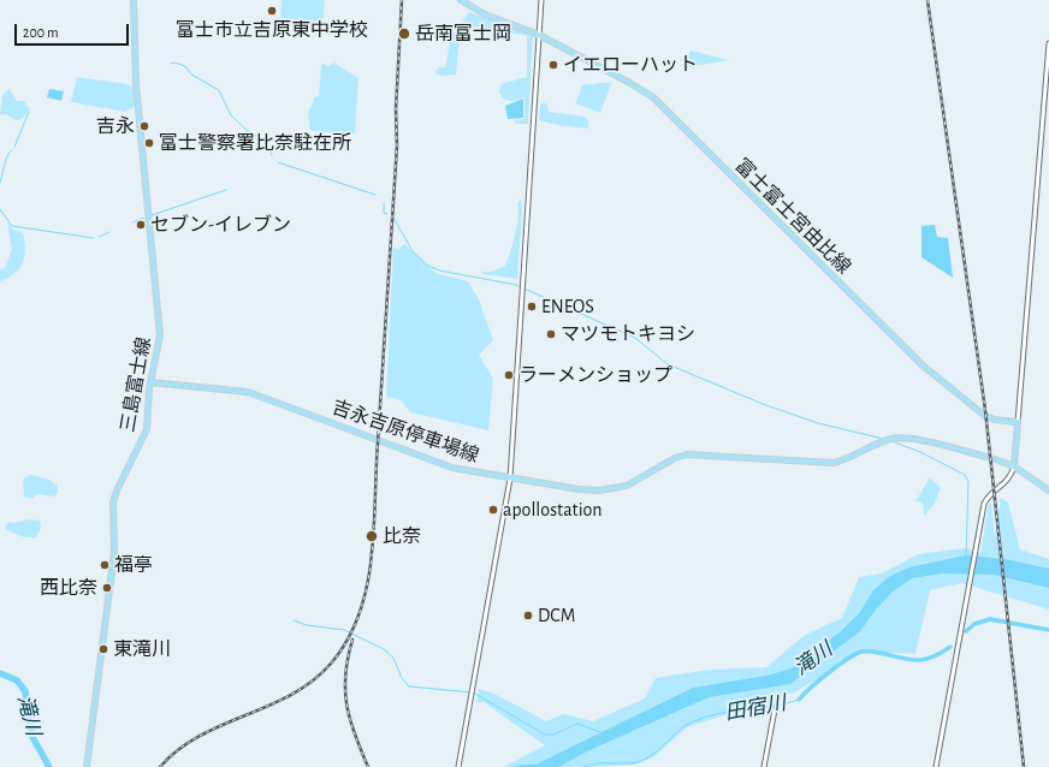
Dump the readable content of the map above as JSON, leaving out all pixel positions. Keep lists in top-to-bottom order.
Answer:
{
  "streets": {
    "main road": ["富士富士宮由比線", "三島富士線", "吉永吉原停車場線"]
  },
  "crossings": [
    ["三島富士線", "吉永吉原停車場線"]
  ],
  "water": ["滝川", "田宿川"],
  "places": [
    "富士市立吉原東中学校",
    "岳南富士岡",
    "イエローハット",
    "吉永",
    "富士警察署比奈駐在所",
    "セブン-イレブン",
    "ENEOS",
    "マツモトキヨシ",
    "ラーメンショップ",
    "apollostation",
    "比奈",
    "福亭",
    "西比奈",
    "DCM",
    "東滝川"
  ],
  "scale_bar": "200 m"
}
